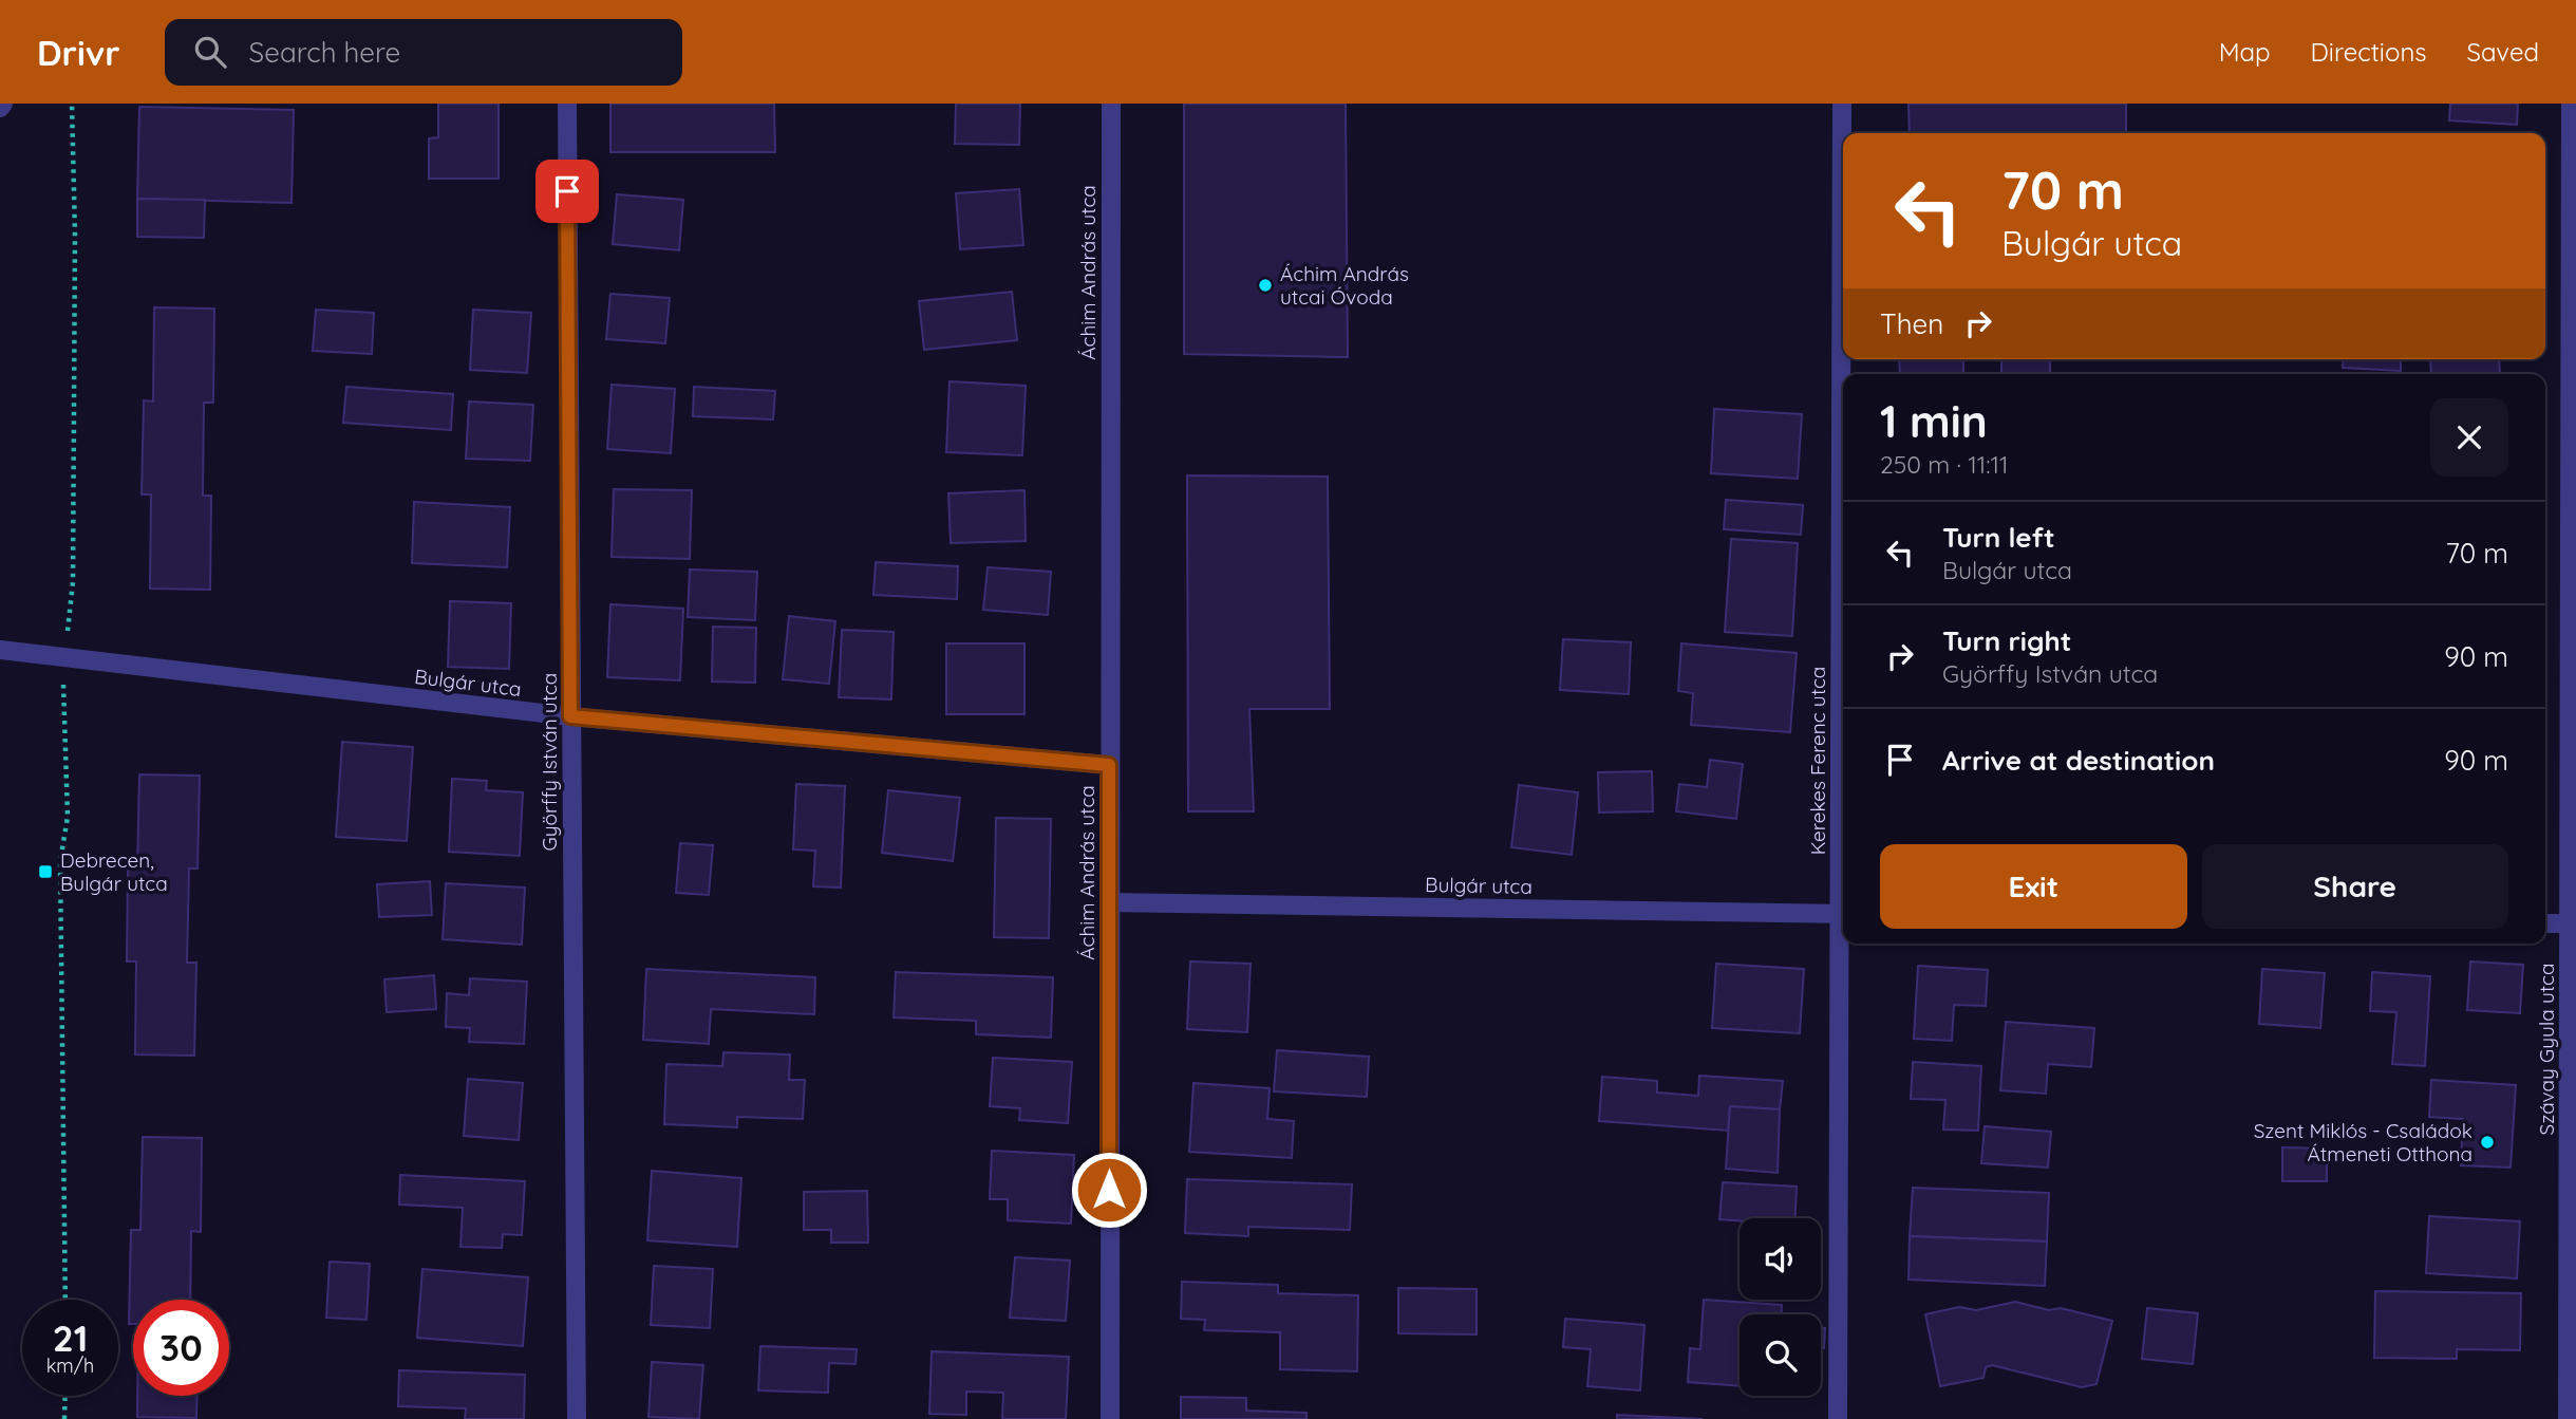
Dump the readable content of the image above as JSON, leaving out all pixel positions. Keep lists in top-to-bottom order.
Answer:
{
  "streets": {
    "street": [
      "Áchim András utca",
      "Bulgár utca",
      "Kerekes Ferenc utca",
      "Györffy István utca",
      "Szávay Gyula utca"
    ]
  },
  "crossings": [
    ["Áchim András utca", "Bulgár utca"],
    ["Bulgár utca", "Györffy István utca"]
  ],
  "places": {
    "other": ["Áchim András utcai Óvoda", "Szent Miklós - Családok Átmeneti Otthona"],
    "transit": ["Debrecen, Bulgár utca"]
  },
  "page": {
    "header": "Drivr",
    "search": "Search here",
    "nav": ["Map", "Directions", "Saved"],
    "turn": ["70 m", "Bulgár utca"],
    "then": "Then",
    "heading": ["1 min", "250 m · 11:11"],
    "list": [
      {
        "name": "Turn left",
        "note": "Bulgár utca",
        "value": "70 m"
      },
      {
        "name": "Turn right",
        "note": "Györffy István utca",
        "value": "90 m"
      },
      {
        "name": "Arrive at destination",
        "value": "90 m"
      }
    ],
    "buttons": ["Exit", "Share"],
    "speed": "21 km/h",
    "limit": "30"
  }
}
